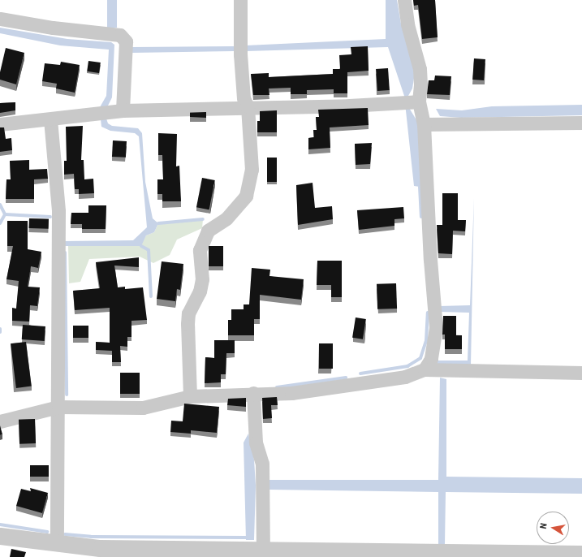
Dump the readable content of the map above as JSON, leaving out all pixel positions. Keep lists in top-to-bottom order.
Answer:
{
  "north": "left"
}
